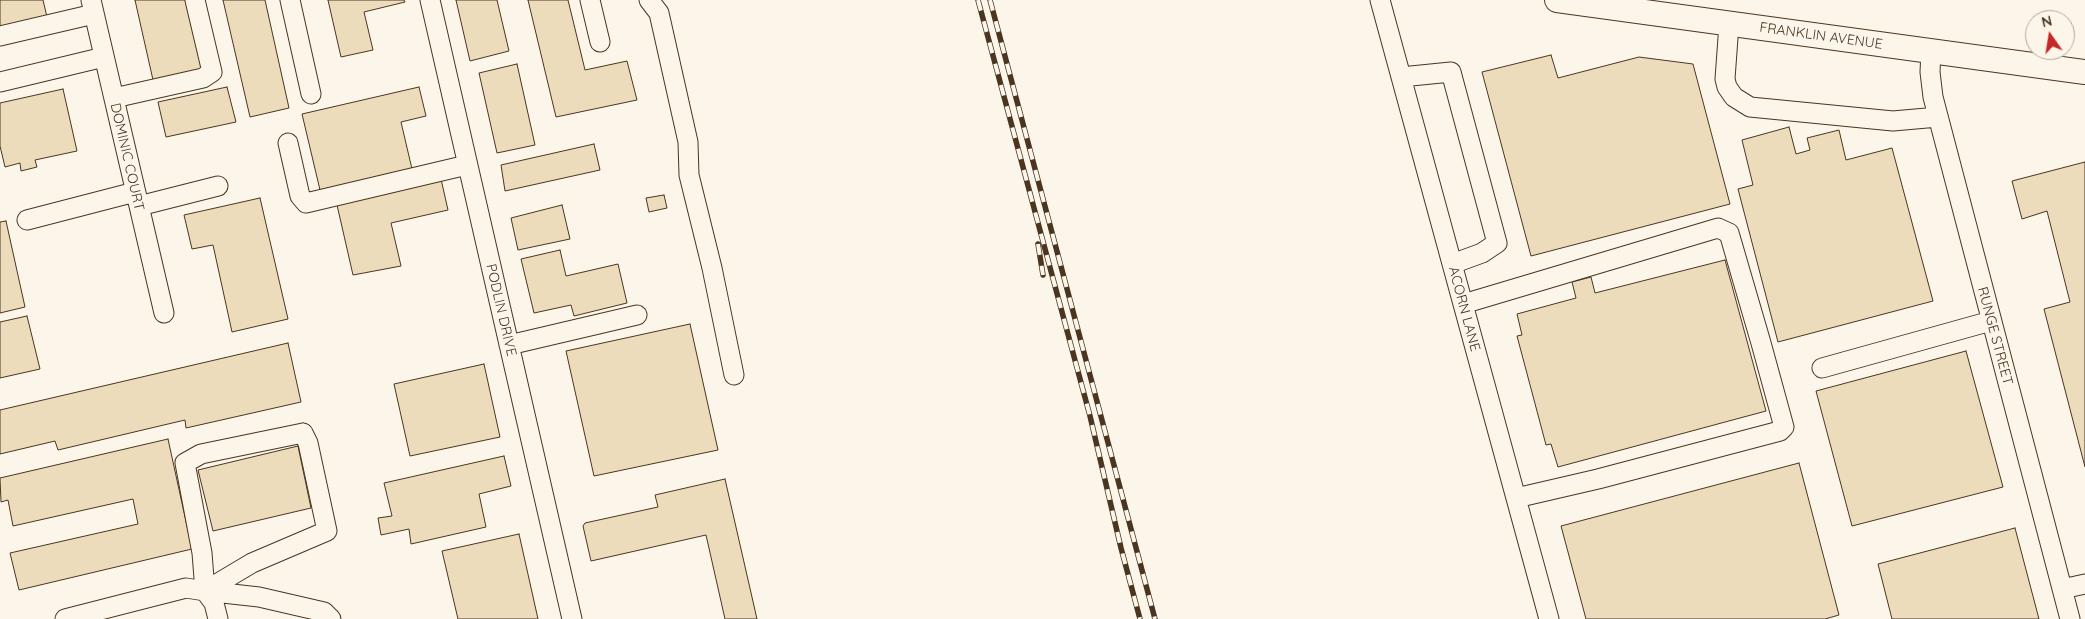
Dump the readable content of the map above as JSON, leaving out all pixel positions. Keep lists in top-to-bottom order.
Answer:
{
  "streets": {
    "main road": ["FRANKLIN AVENUE"],
    "street": [
      "DOMINIC COURT",
      "ACORN LANE",
      "PODLIN DRIVE",
      "RUNGE STREET"
    ]
  },
  "crossings": [
    ["FRANKLIN AVENUE", "RUNGE STREET"]
  ],
  "north": "top"
}
